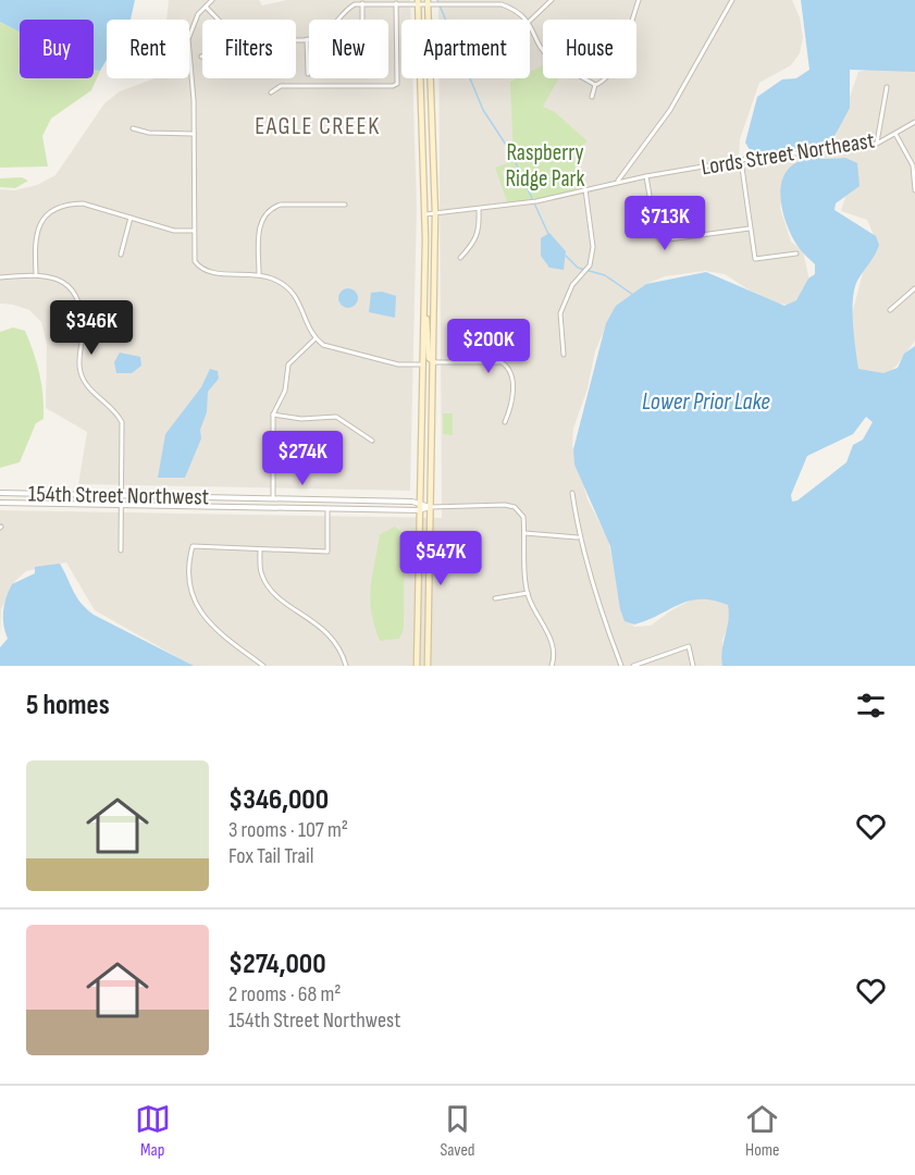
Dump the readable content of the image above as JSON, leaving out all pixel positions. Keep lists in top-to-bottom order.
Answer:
{
  "streets": {
    "street": ["Lords Street Northeast", "154th Street Northwest"]
  },
  "districts": ["EAGLE CREEK"],
  "water": ["Lower Prior Lake"],
  "parks": ["Raspberry Ridge Park"],
  "page": {
    "chip": [
      "Buy",
      "Rent",
      "Filters",
      "New",
      "Apartment",
      "House"
    ],
    "price": [
      "$713K",
      "$346K",
      "$200K",
      "$274K",
      "$547K"
    ],
    "heading": "5 homes",
    "list": [
      {
        "name": "$346,000",
        "note": "3 rooms · 107 m² · Fox Tail Trail"
      },
      {
        "name": "$274,000",
        "note": "2 rooms · 68 m² · 154th Street Northwest"
      }
    ],
    "tabs": ["Map", "Saved", "Home"]
  }
}
